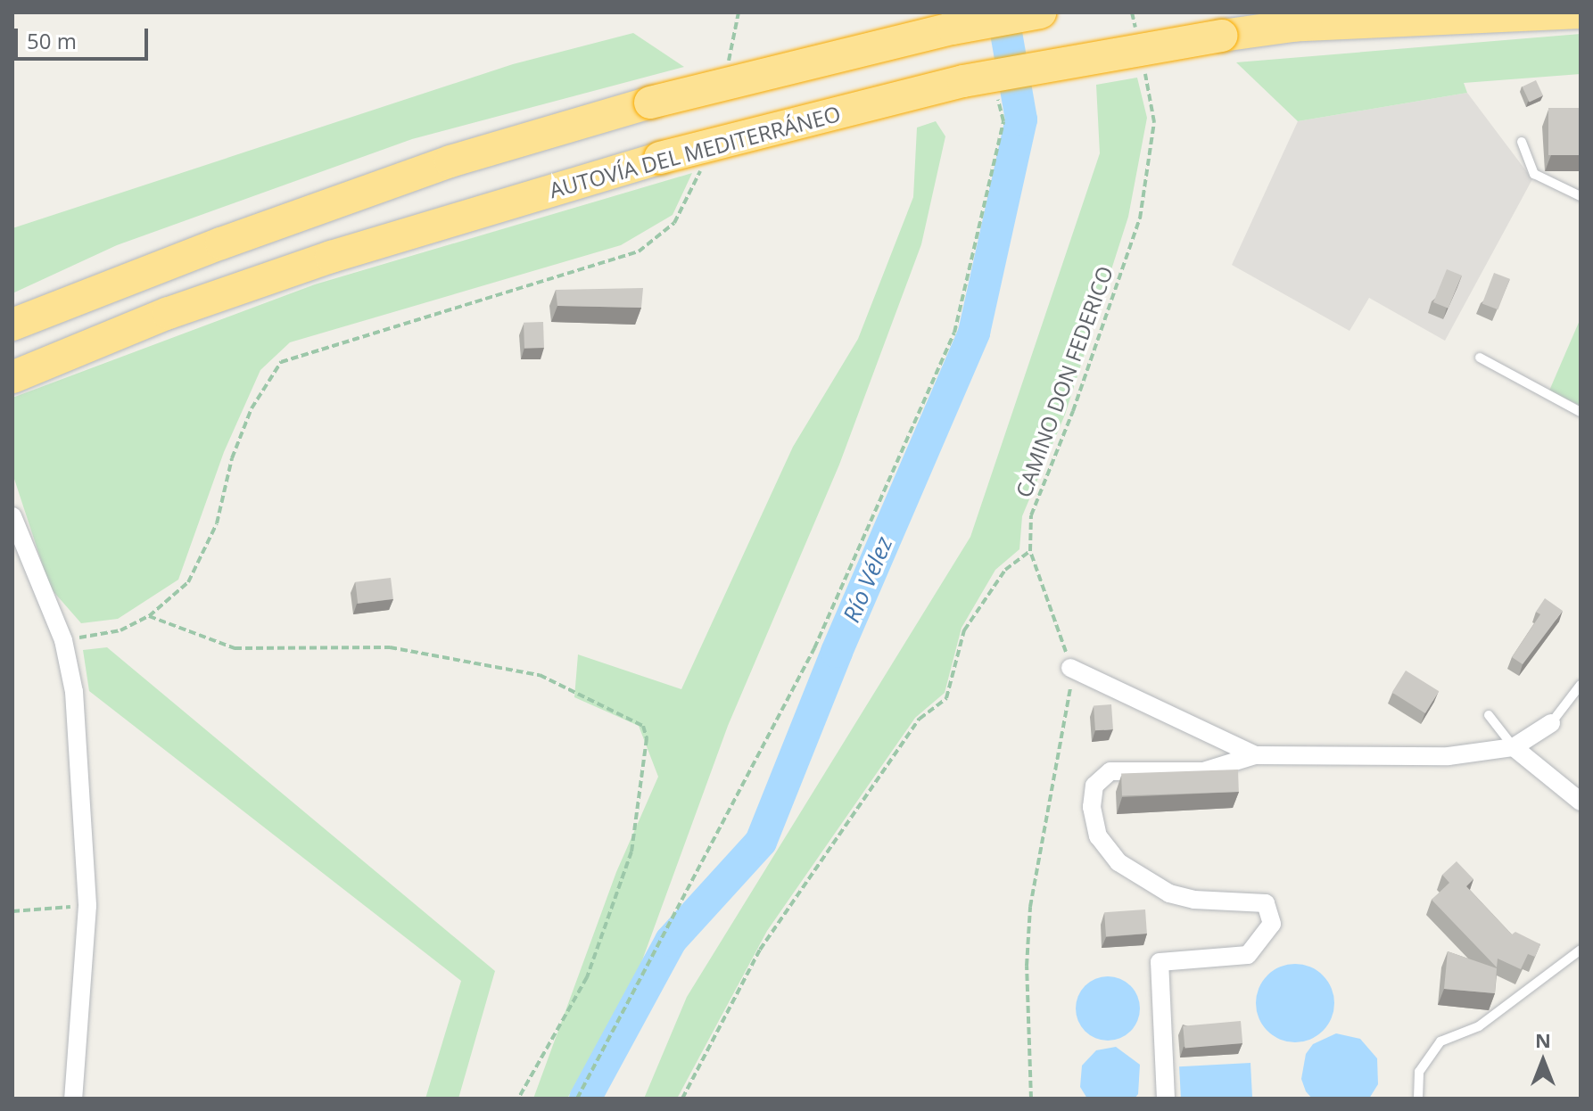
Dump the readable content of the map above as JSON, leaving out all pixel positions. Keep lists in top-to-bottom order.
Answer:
{
  "streets": {
    "highway": ["AUTOVÍA DEL MEDITERRÁNEO"],
    "path": ["CAMINO DON FEDERICO"]
  },
  "water": ["Río Vélez"],
  "scale_bar": "50 m",
  "north": "top"
}
